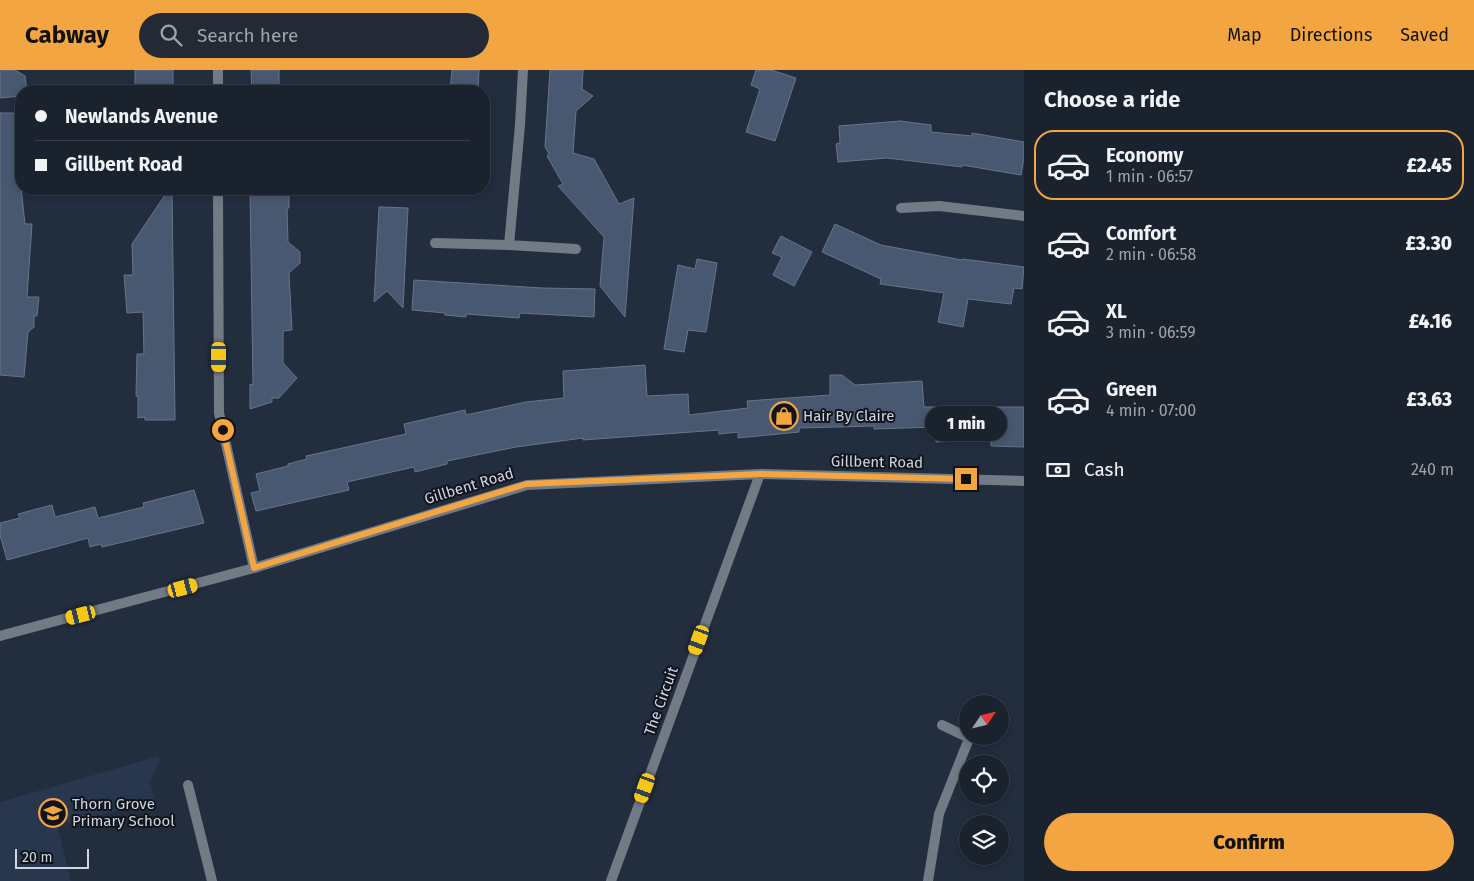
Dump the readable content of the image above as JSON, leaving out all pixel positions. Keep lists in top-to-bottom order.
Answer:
{
  "streets": {
    "street": ["Gillbent Road", "The Circuit"]
  },
  "crossings": [
    ["Gillbent Road", "The Circuit"]
  ],
  "places": {
    "shop": ["Hair By Claire"],
    "school or university": ["Thorn Grove Primary School"]
  },
  "scale_bar": "20 m",
  "north": "top right",
  "page": {
    "header": "Cabway",
    "search": "Search here",
    "nav": ["Map", "Directions", "Saved"],
    "heading": "Choose a ride",
    "banner": ["Newlands Avenue", "Gillbent Road"],
    "list": [
      {
        "name": "Economy",
        "note": "1 min · 06:57",
        "value": "£2.45"
      },
      {
        "name": "Comfort",
        "note": "2 min · 06:58",
        "value": "£3.30"
      },
      {
        "name": "XL",
        "note": "3 min · 06:59",
        "value": "£4.16"
      },
      {
        "name": "Green",
        "note": "4 min · 07:00",
        "value": "£3.63"
      }
    ],
    "bubble": "1 min",
    "pay": ["Cash", "240 m"],
    "buttons": "Confirm",
    "scale": "20 m"
  }
}
